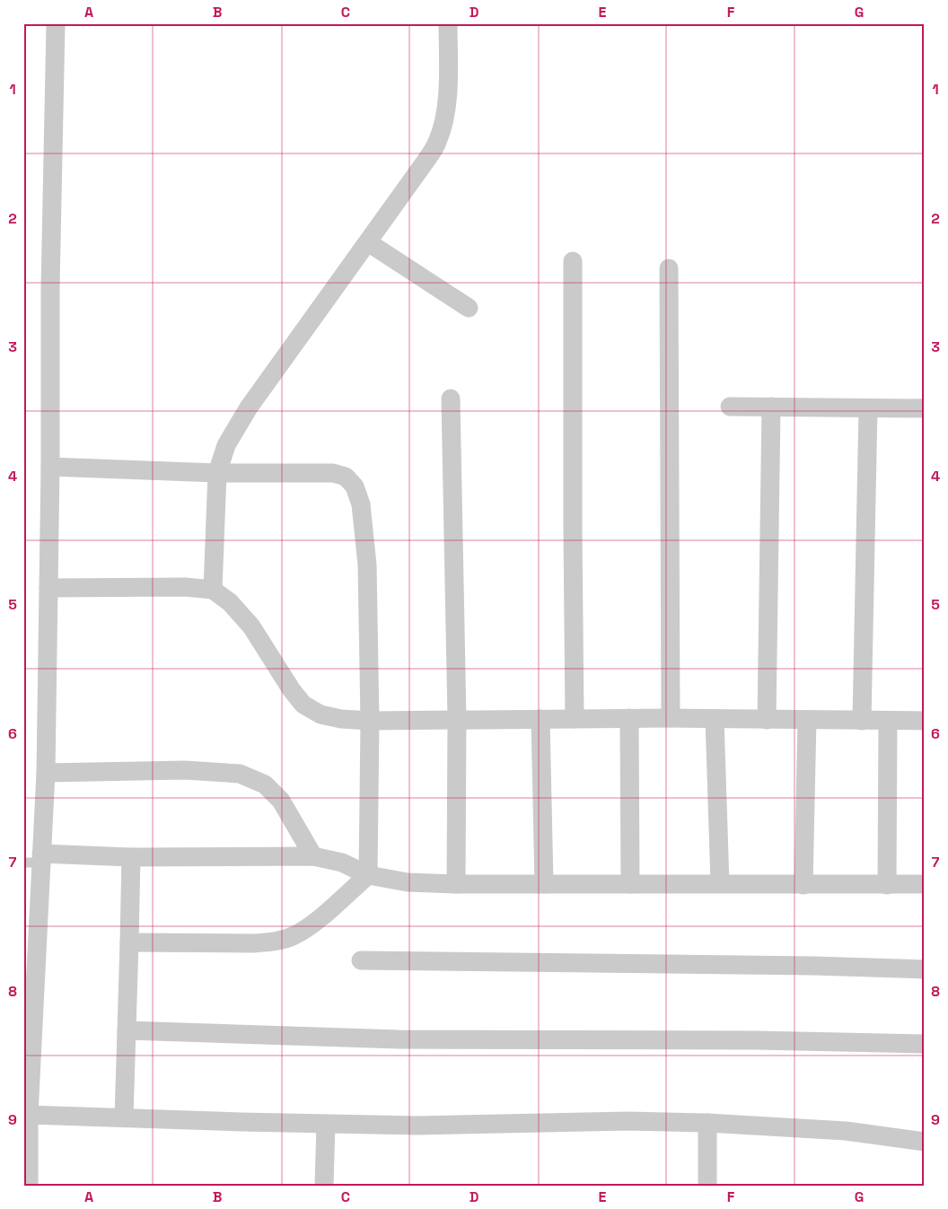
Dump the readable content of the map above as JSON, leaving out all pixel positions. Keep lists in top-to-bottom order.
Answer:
{
  "grid": {
    "columns": [
      "A",
      "B",
      "C",
      "D",
      "E",
      "F",
      "G"
    ],
    "rows": [
      "1",
      "2",
      "3",
      "4",
      "5",
      "6",
      "7",
      "8",
      "9"
    ]
  }
}
